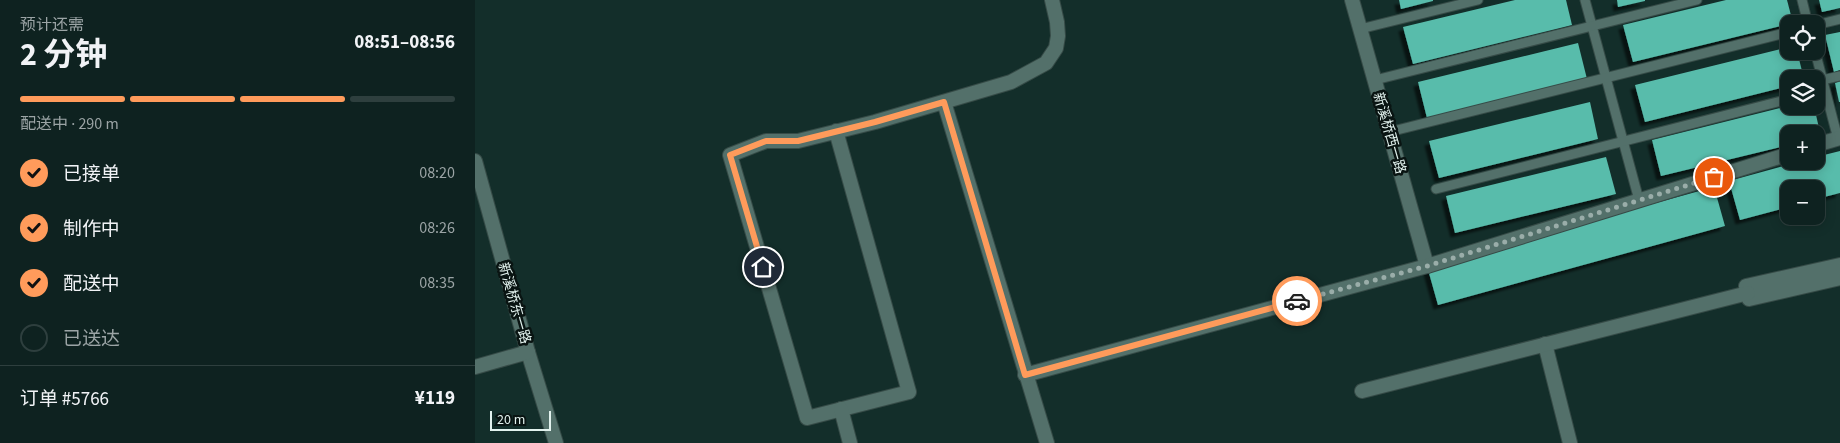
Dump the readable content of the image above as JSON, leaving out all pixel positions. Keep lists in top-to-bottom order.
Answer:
{
  "streets": {
    "street": ["新溪桥西一路", "新溪桥东一路"]
  },
  "scale_bar": "20 m",
  "page": {
    "heading": ["2 分钟", "预计还需", "08:51–08:56"],
    "panel": ["订单 #5766", "¥119"],
    "map_buttons": ["+", "−"],
    "bar": "配送中 · 290 m",
    "list": [
      ["已接单", "08:20"],
      ["制作中", "08:26"],
      ["配送中", "08:35"],
      "已送达"
    ],
    "scale": "20 m"
  }
}
